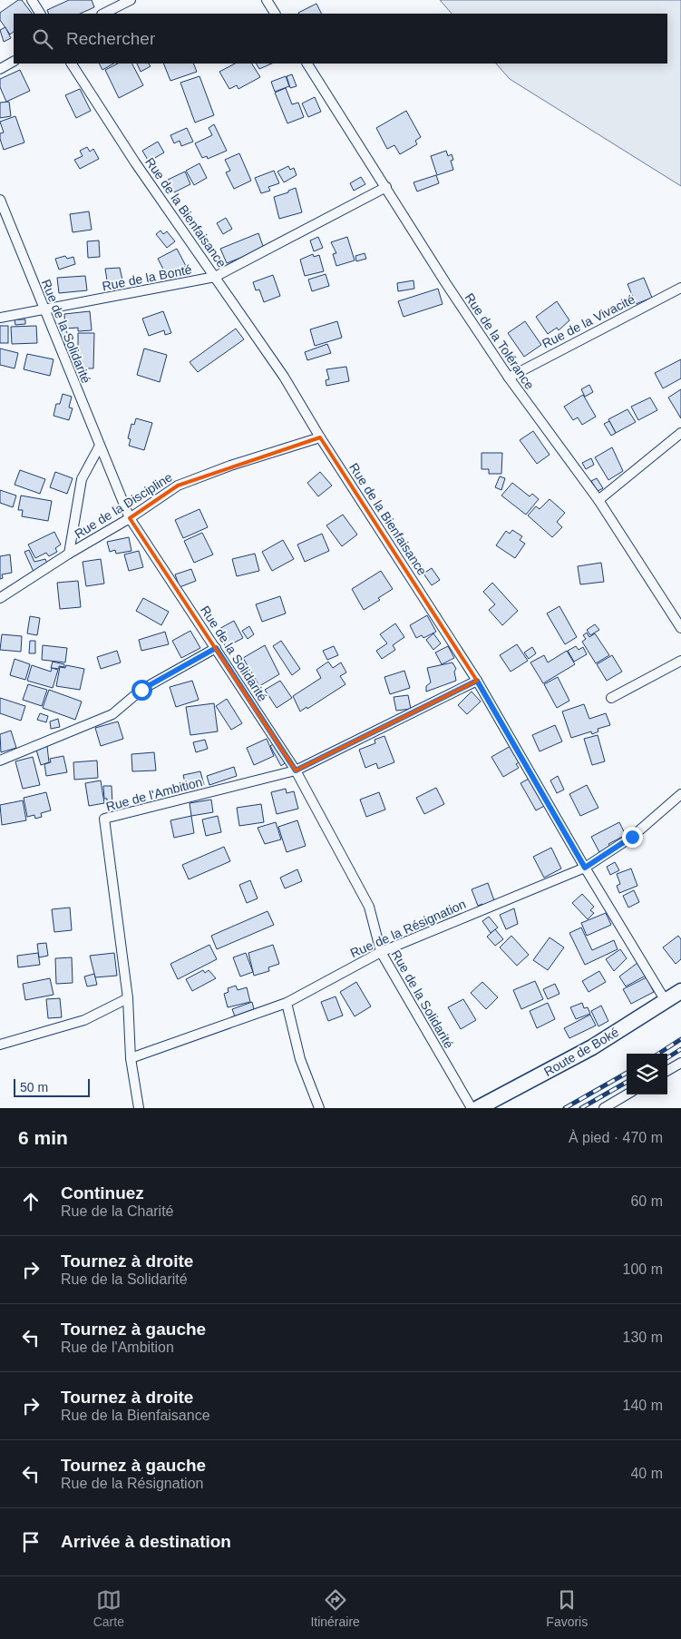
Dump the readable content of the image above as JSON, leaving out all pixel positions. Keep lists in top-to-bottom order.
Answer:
{
  "streets": {
    "main road": ["Route de Boké"],
    "street": [
      "Rue de la Bienfaisance",
      "Rue de la Bonté",
      "Rue de la Vivacité",
      "Rue de la Solidarité",
      "Rue de la Tolérance",
      "Rue de la Discipline",
      "Rue de l'Ambition",
      "Rue de la Résignation"
    ]
  },
  "crossings": [
    ["Rue de la Bienfaisance", "Rue de la Bonté"],
    ["Rue de la Bienfaisance", "Rue de la Discipline"],
    ["Rue de la Bienfaisance", "Rue de l'Ambition"],
    ["Rue de la Bienfaisance", "Rue de la Résignation"],
    ["Rue de la Bienfaisance", "Route de Boké"],
    ["Rue de la Bonté", "Rue de la Solidarité"],
    ["Rue de la Bonté", "Rue de la Tolérance"],
    ["Rue de la Vivacité", "Rue de la Tolérance"],
    ["Rue de la Solidarité", "Rue de la Discipline"],
    ["Rue de la Solidarité", "Rue de l'Ambition"],
    ["Rue de la Solidarité", "Rue de la Résignation"],
    ["Rue de l'Ambition", "Rue de la Résignation"]
  ],
  "scale_bar": "50 m",
  "page": {
    "search": "Rechercher",
    "scale": "50 m",
    "heading": ["6 min", "À pied · 470 m"],
    "list": [
      ["Continuez", "Rue de la Charité", "60 m"],
      ["Tournez à droite", "Rue de la Solidarité", "100 m"],
      ["Tournez à gauche", "Rue de l'Ambition", "130 m"],
      ["Tournez à droite", "Rue de la Bienfaisance", "140 m"],
      ["Tournez à gauche", "Rue de la Résignation", "40 m"],
      "Arrivée à destination"
    ],
    "nav": ["Carte", "Itinéraire", "Favoris"]
  }
}
